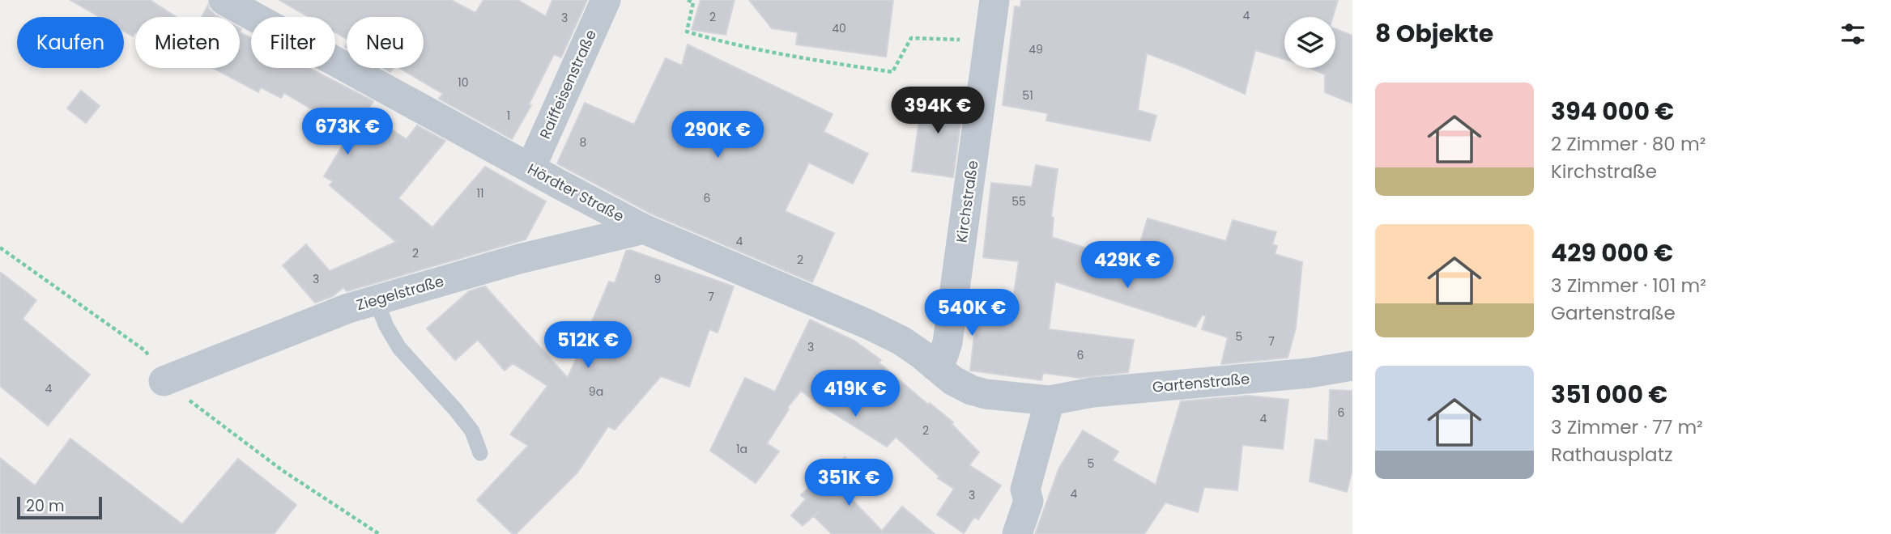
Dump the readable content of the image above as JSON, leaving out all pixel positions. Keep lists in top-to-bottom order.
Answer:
{
  "streets": {
    "street": [
      "Raiffeisenstraße",
      "Hördter Straße",
      "Kirchstraße",
      "Ziegelstraße",
      "Gartenstraße"
    ]
  },
  "crossings": [
    ["Raiffeisenstraße", "Hördter Straße"],
    ["Hördter Straße", "Kirchstraße"],
    ["Hördter Straße", "Ziegelstraße"],
    ["Hördter Straße", "Gartenstraße"],
    ["Kirchstraße", "Gartenstraße"]
  ],
  "house_numbers": [
    "4",
    "2",
    "3",
    "40",
    "49",
    "10",
    "51",
    "1",
    "8",
    "11",
    "6",
    "55",
    "4",
    "2",
    "2",
    "3",
    "9",
    "7",
    "5",
    "7",
    "3",
    "6",
    "4",
    "9a",
    "6",
    "4",
    "2",
    "1a",
    "5",
    "4",
    "3"
  ],
  "scale_bar": "20 m",
  "page": {
    "heading": "8 Objekte",
    "chip": [
      "Kaufen",
      "Mieten",
      "Filter",
      "Neu"
    ],
    "list": [
      {
        "name": "394 000 €",
        "note": "2 Zimmer · 80 m² · Kirchstraße"
      },
      {
        "name": "429 000 €",
        "note": "3 Zimmer · 101 m² · Gartenstraße"
      },
      {
        "name": "351 000 €",
        "note": "3 Zimmer · 77 m² · Rathausplatz"
      }
    ],
    "price": [
      "394K €",
      "673K €",
      "290K €",
      "429K €",
      "540K €",
      "512K €",
      "419K €",
      "351K €"
    ],
    "scale": "20 m"
  }
}
